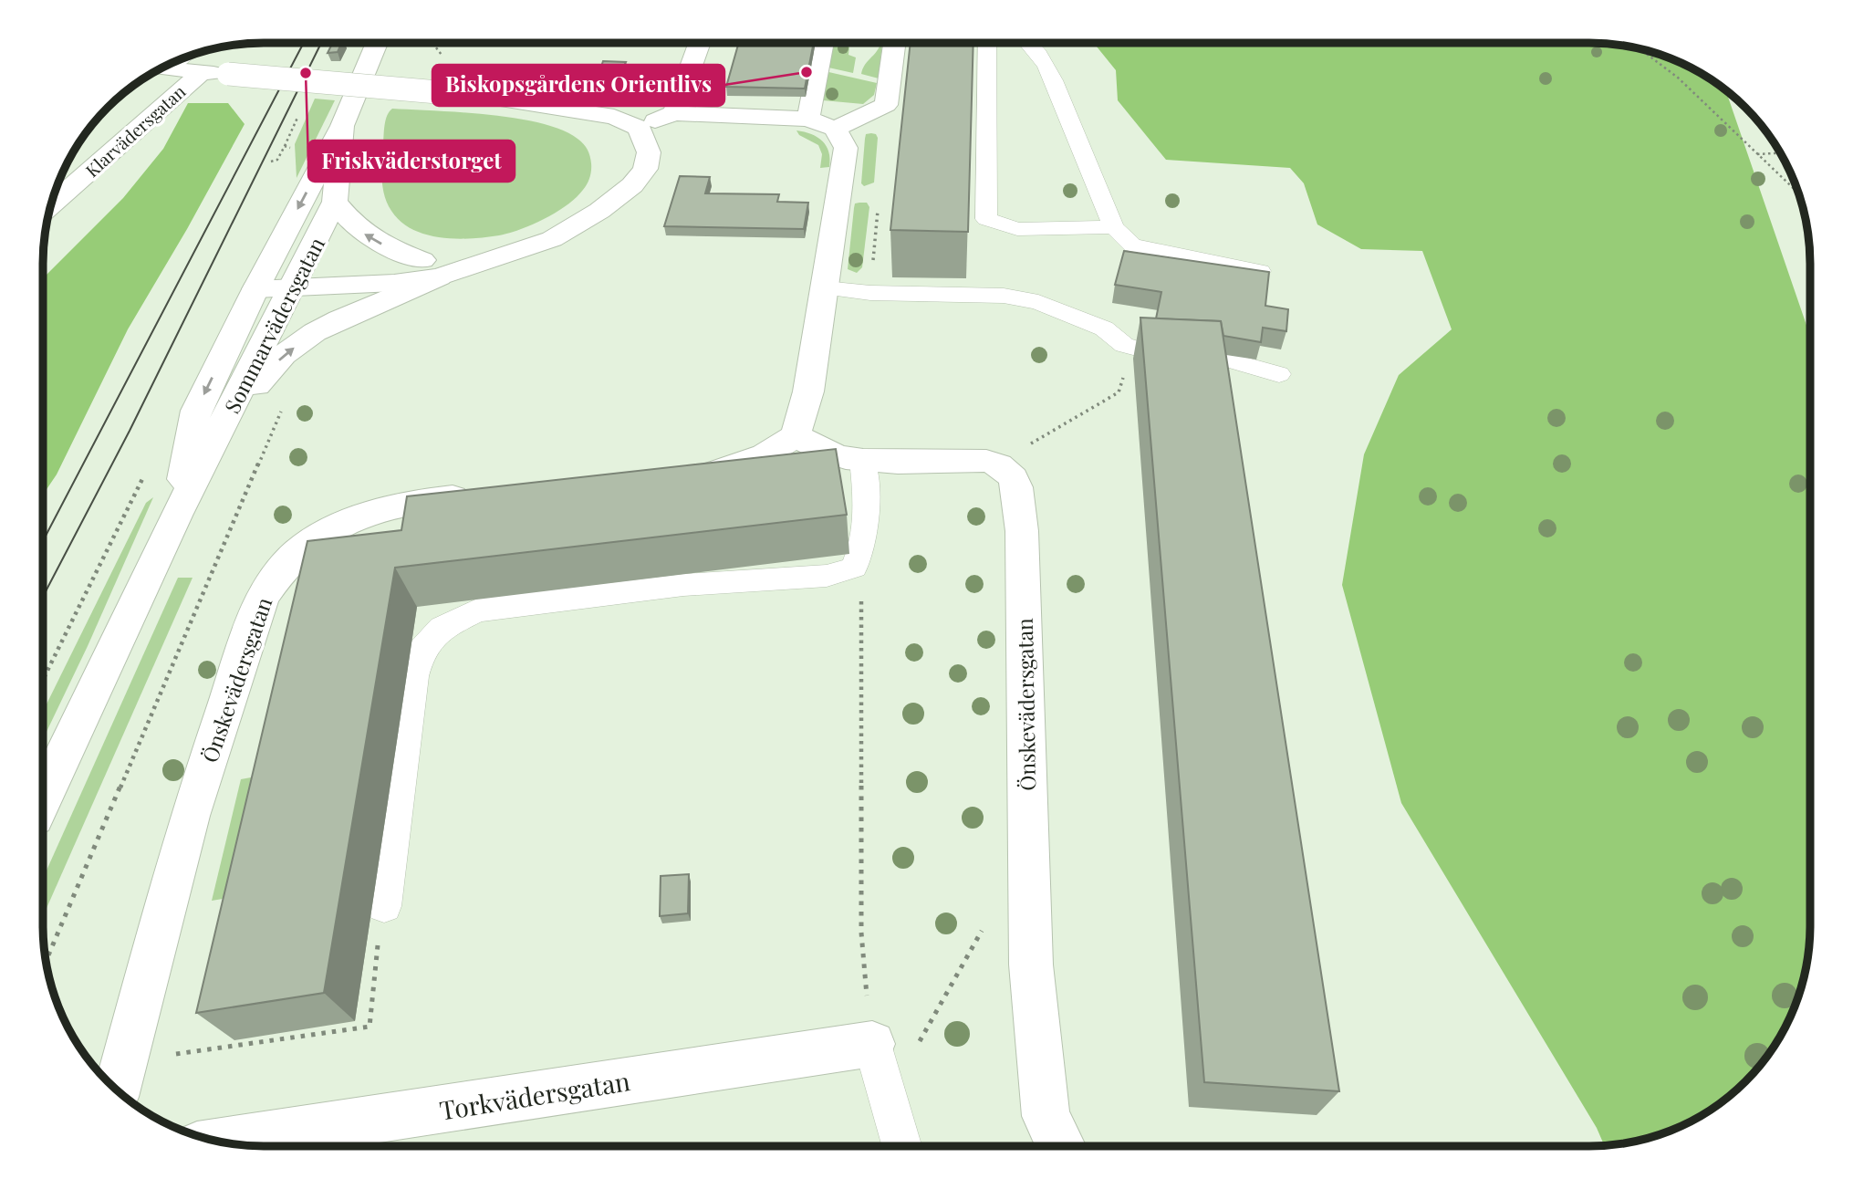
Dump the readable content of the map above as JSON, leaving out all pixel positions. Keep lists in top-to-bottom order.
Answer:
{
  "streets": {
    "street": [
      "Klarvädersgatan",
      "Sommarvädersgatan",
      "Önskevädersgatan",
      "Torkvädersgatan"
    ]
  },
  "places": ["Biskopsgårdens Orientlivs", "Friskväderstorget"]
}
